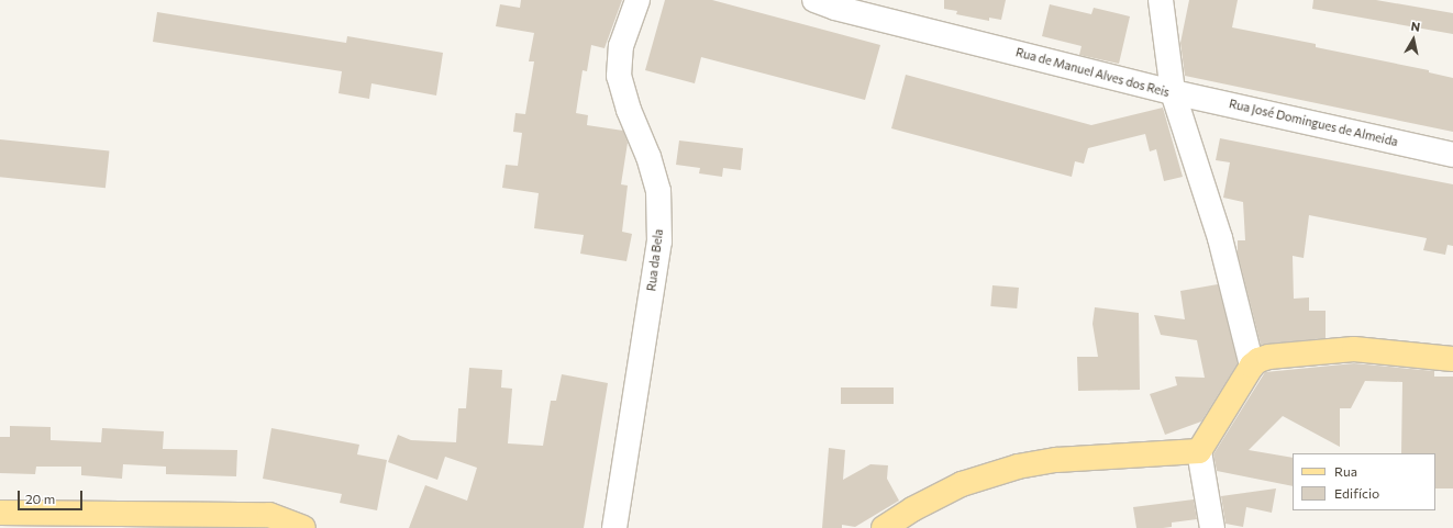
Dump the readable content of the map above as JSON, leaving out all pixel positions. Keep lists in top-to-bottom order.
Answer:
{
  "streets": {
    "street": ["Rua de Manuel Alves dos Reis", "Rua José Domingues de Almeida", "Rua da Bela"]
  },
  "crossings": [
    ["Rua de Manuel Alves dos Reis", "Rua José Domingues de Almeida"]
  ],
  "legend": ["Rua", "Edifício"],
  "scale_bar": "20 m",
  "north": "top"
}
